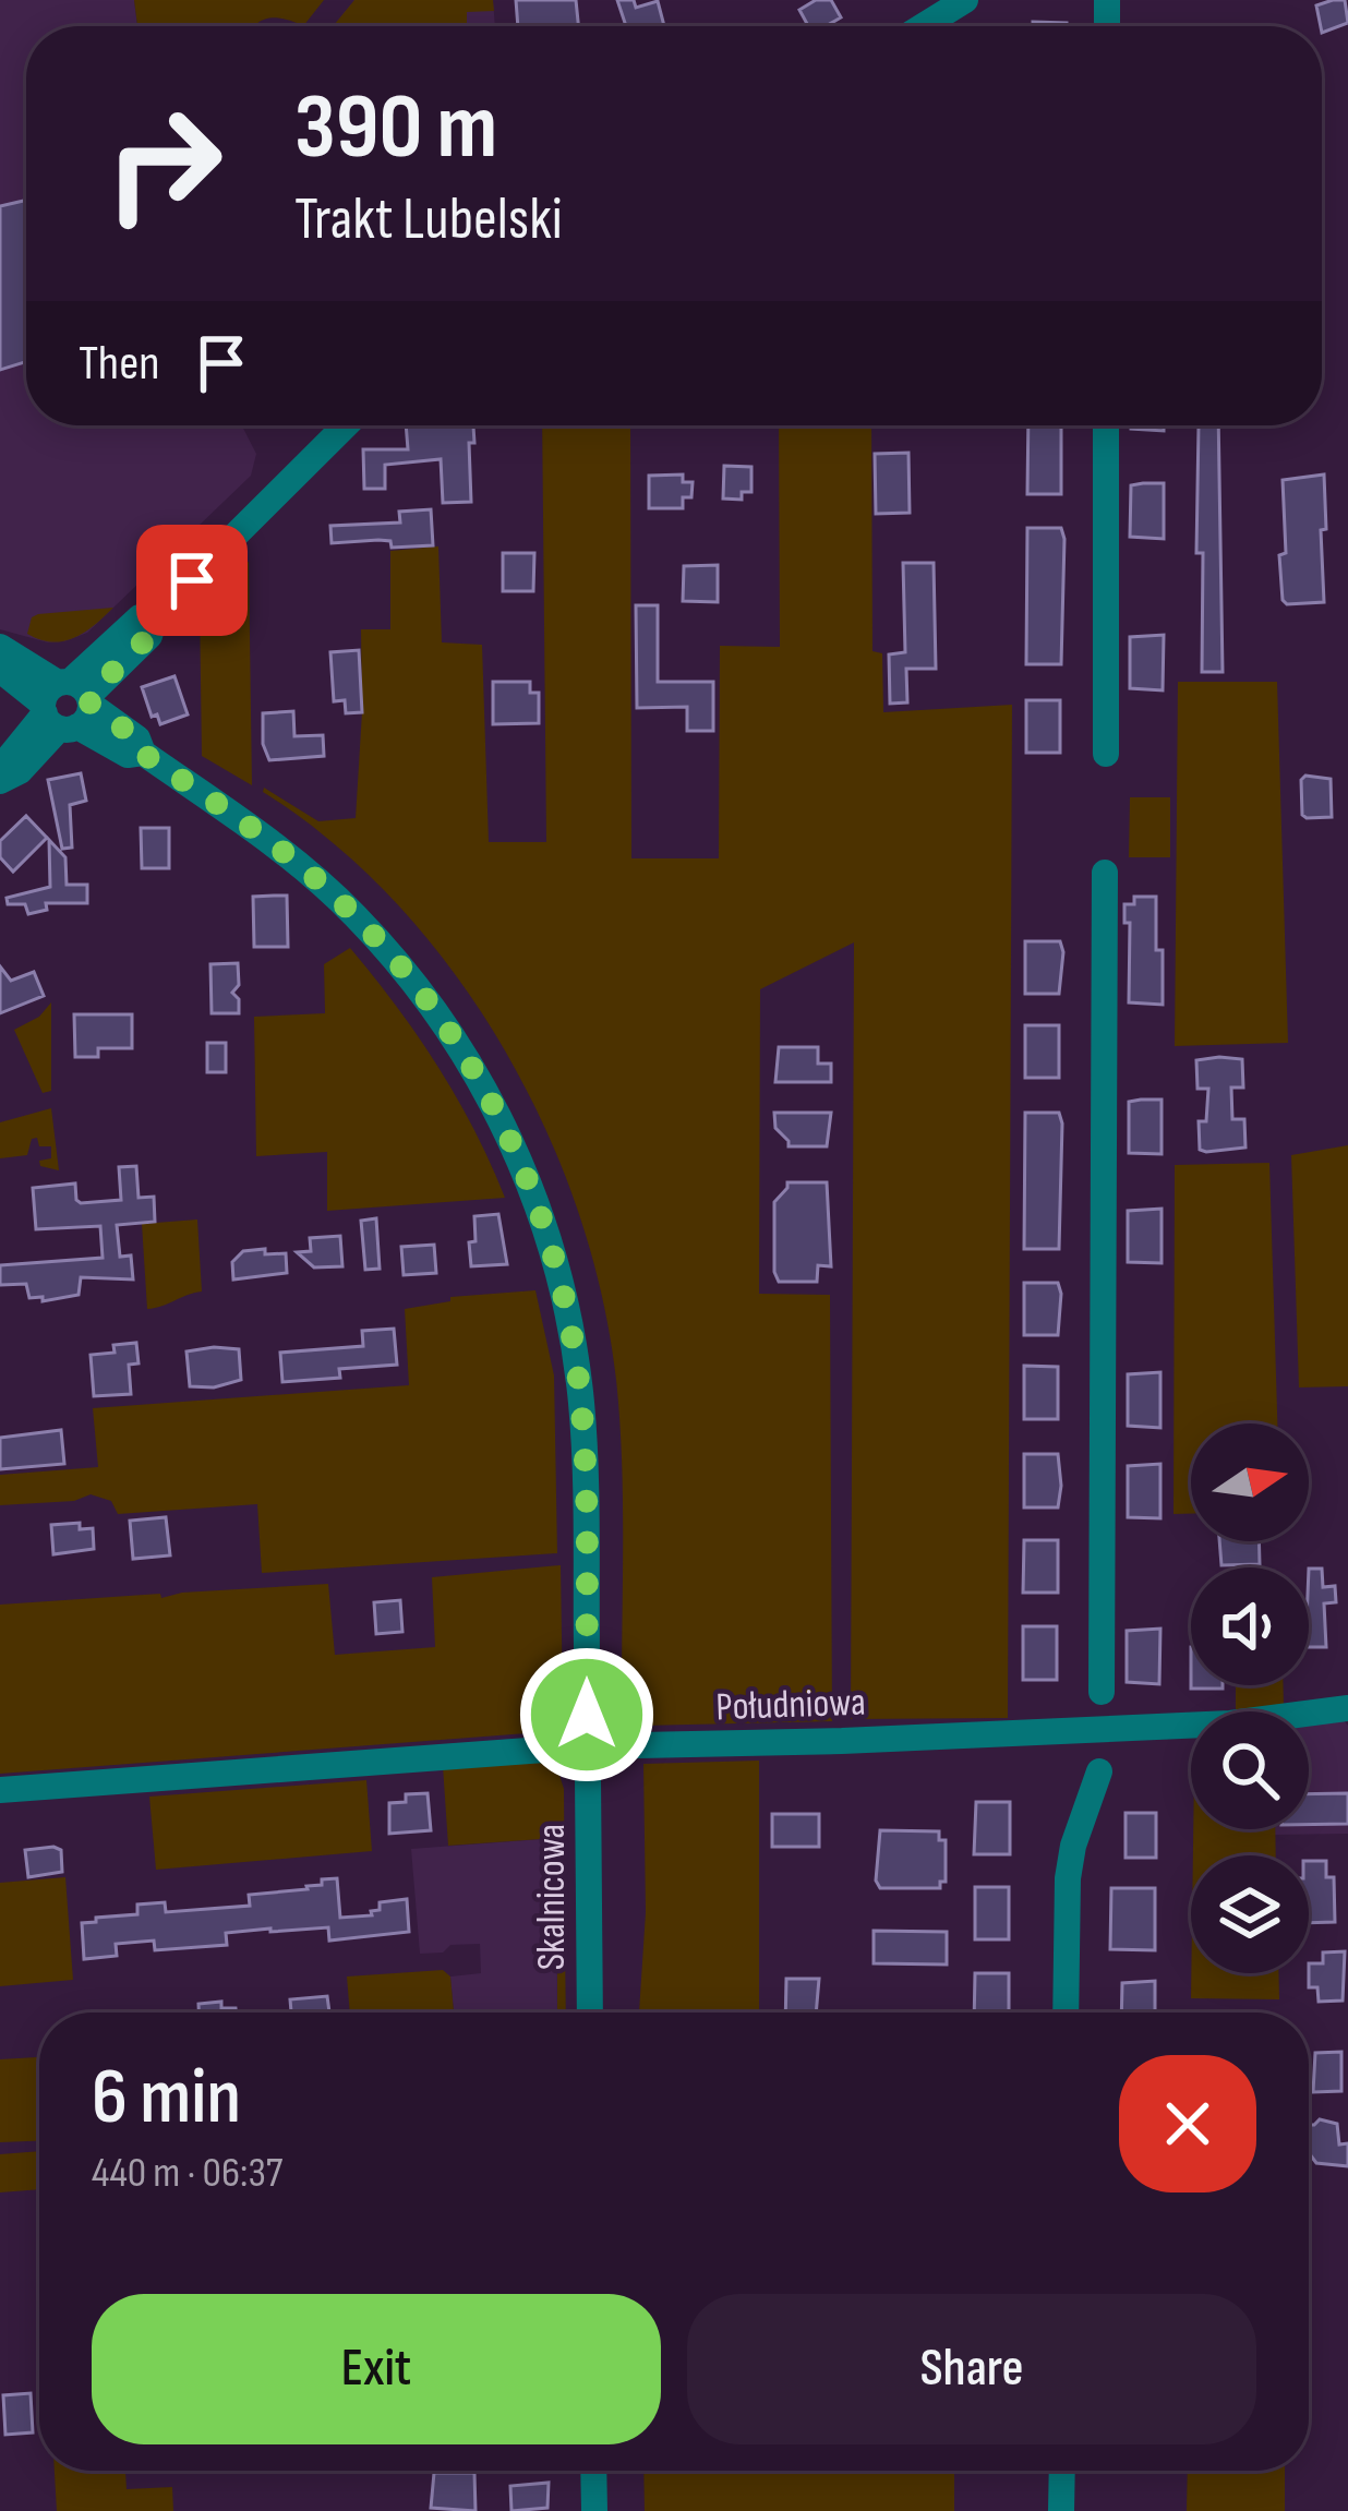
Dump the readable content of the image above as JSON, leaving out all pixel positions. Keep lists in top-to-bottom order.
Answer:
{
  "streets": {
    "street": ["Południowa", "Skalnicowa"]
  },
  "crossings": [
    ["Południowa", "Skalnicowa"]
  ],
  "north": "right",
  "page": {
    "turn": ["390 m", "Trakt Lubelski"],
    "then": "Then",
    "heading": ["6 min", "440 m · 06:37"],
    "buttons": ["Exit", "Share"]
  }
}
